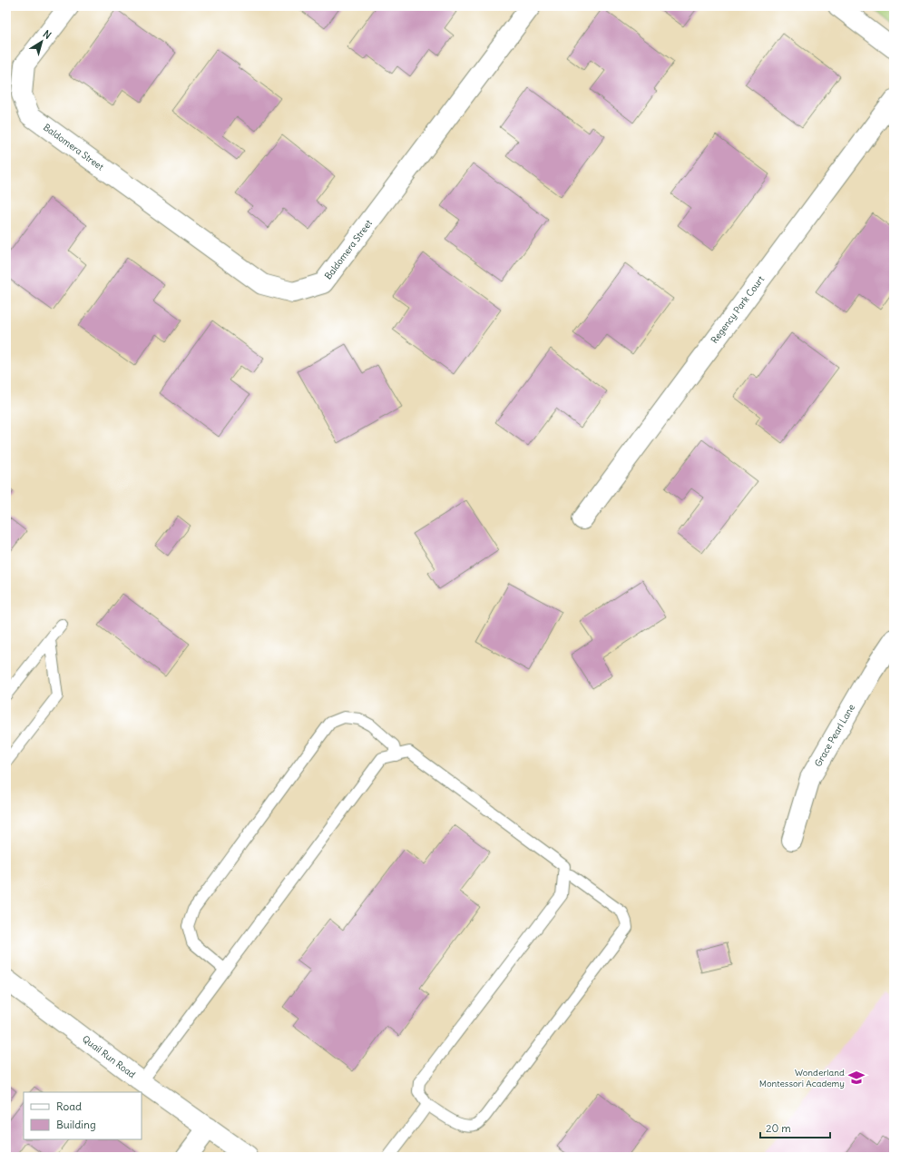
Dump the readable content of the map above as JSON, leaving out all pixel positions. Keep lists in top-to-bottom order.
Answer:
{
  "streets": {
    "street": [
      "Baldomera Street",
      "Regency Park Court",
      "Grace Pearl Lane",
      "Quail Run Road"
    ]
  },
  "places": {
    "school or university": ["Wonderland Montessori Academy"]
  },
  "legend": ["Road", "Building"],
  "scale_bar": "20 m",
  "north": "top right"
}
